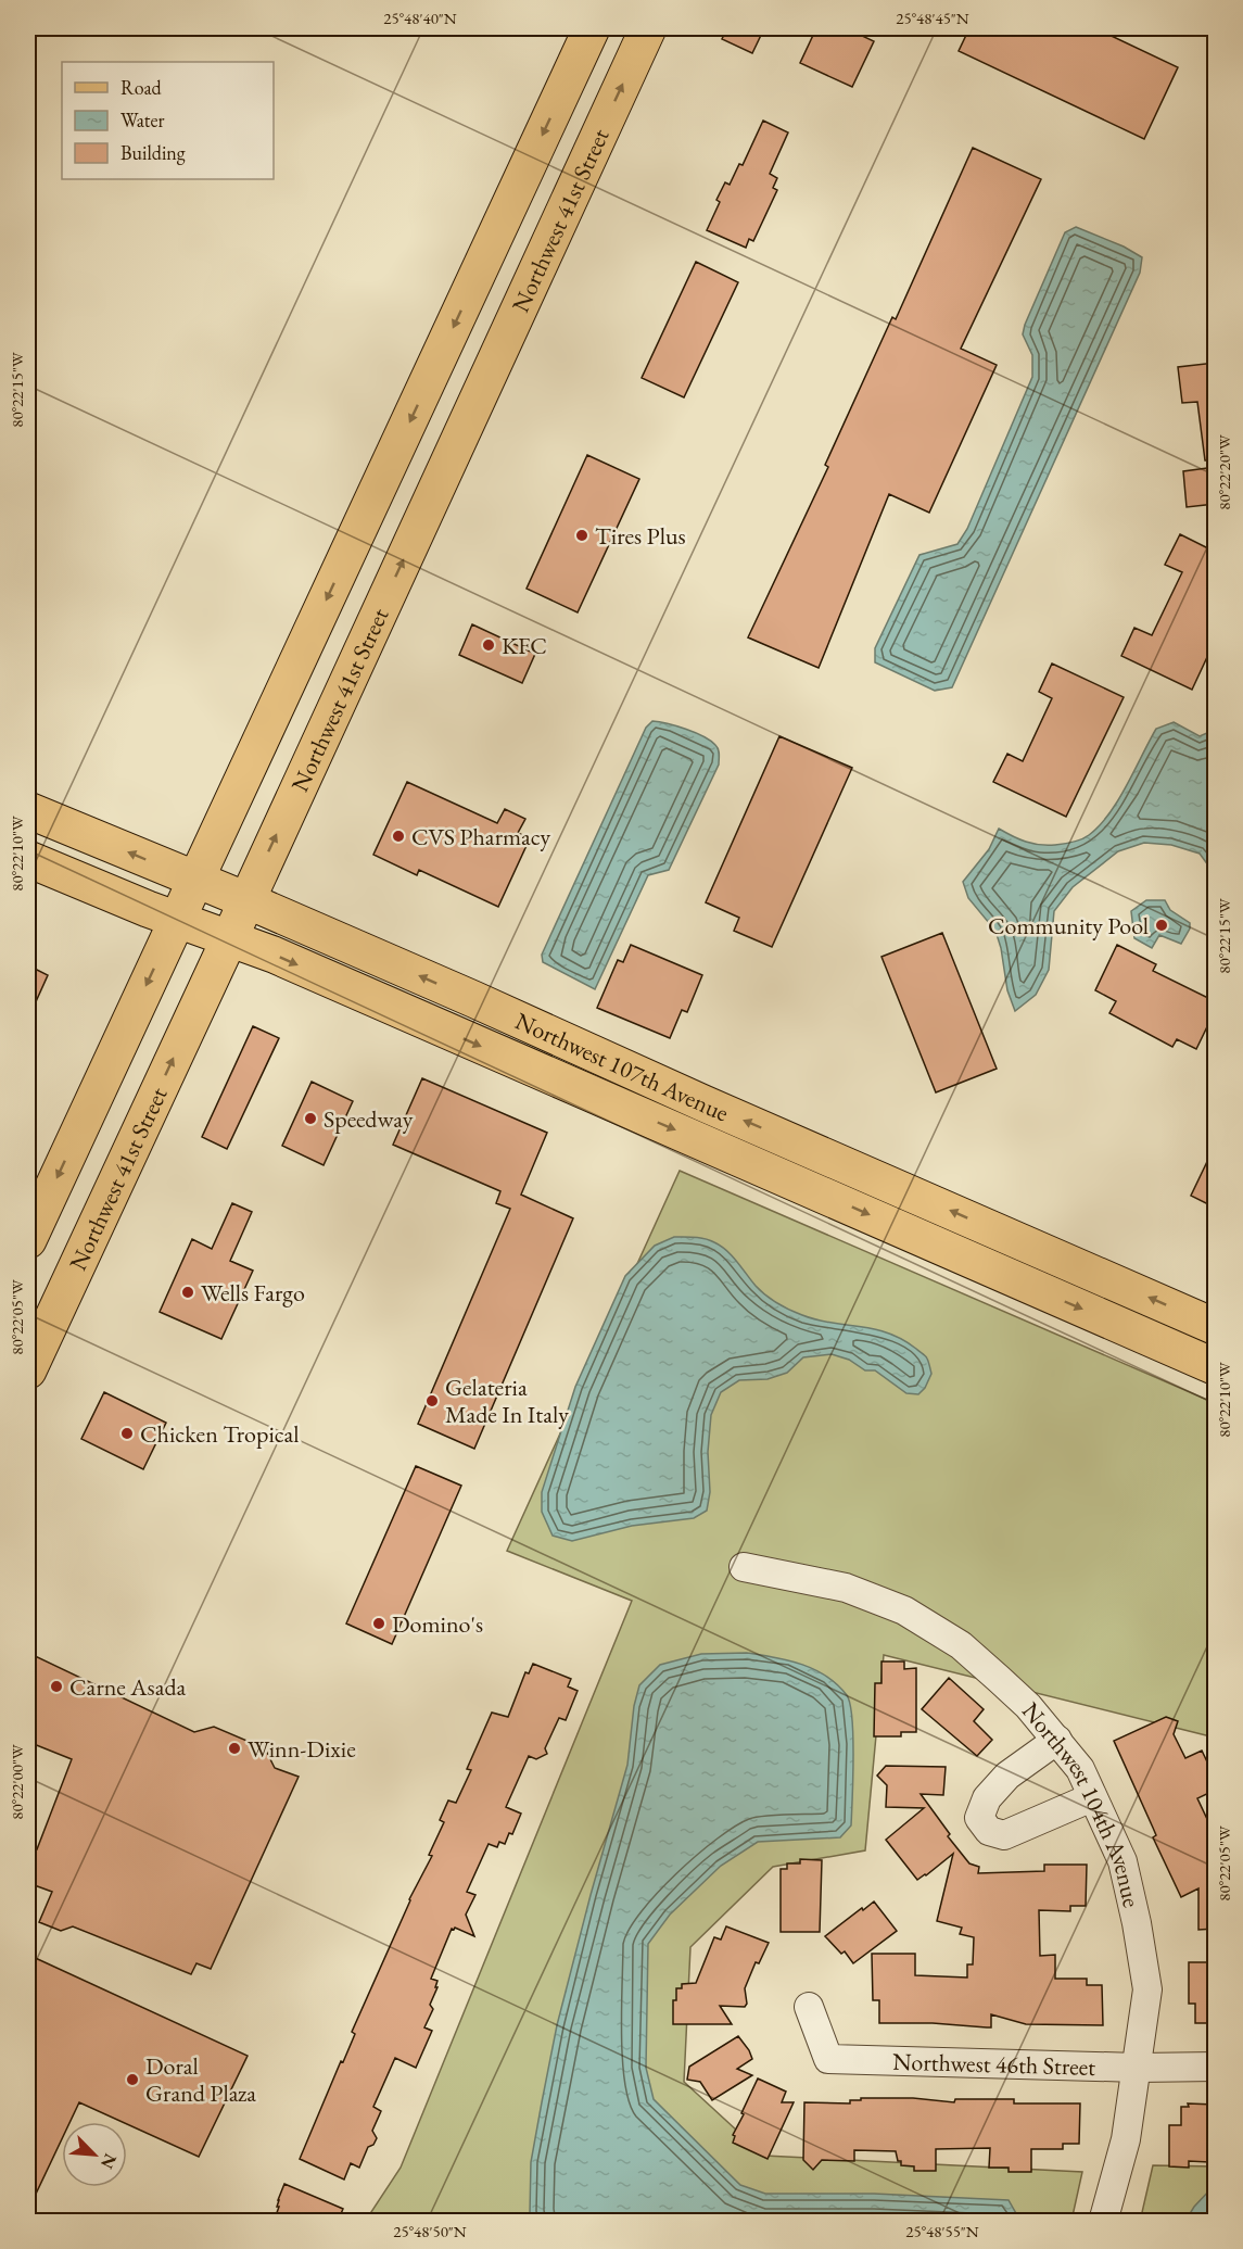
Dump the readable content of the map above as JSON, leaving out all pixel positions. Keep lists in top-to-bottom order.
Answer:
{
  "streets": {
    "main road": ["Northwest 41st Street", "Northwest 107th Avenue"],
    "street": ["Northwest 104th Avenue", "Northwest 46th Street"]
  },
  "crossings": [
    ["Northwest 41st Street", "Northwest 107th Avenue"],
    ["Northwest 104th Avenue", "Northwest 46th Street"]
  ],
  "places": [
    "Tires Plus",
    "KFC",
    "CVS Pharmacy",
    "Community Pool",
    "Speedway",
    "Wells Fargo",
    "Gelateria Made In Italy",
    "Chicken Tropical",
    "Domino's",
    "Carne Asada",
    "Winn-Dixie",
    "Doral Grand Plaza"
  ],
  "legend": ["Road", "Water", "Building"],
  "north": "bottom right",
  "coordinates": [
    "25°48'40\"N",
    "25°48'45\"N",
    "80°22'15\"W",
    "80°22'20\"W",
    "80°22'10\"W",
    "80°22'05\"W",
    "80°22'00\"W",
    "25°48'50\"N",
    "25°48'55\"N"
  ]
}
